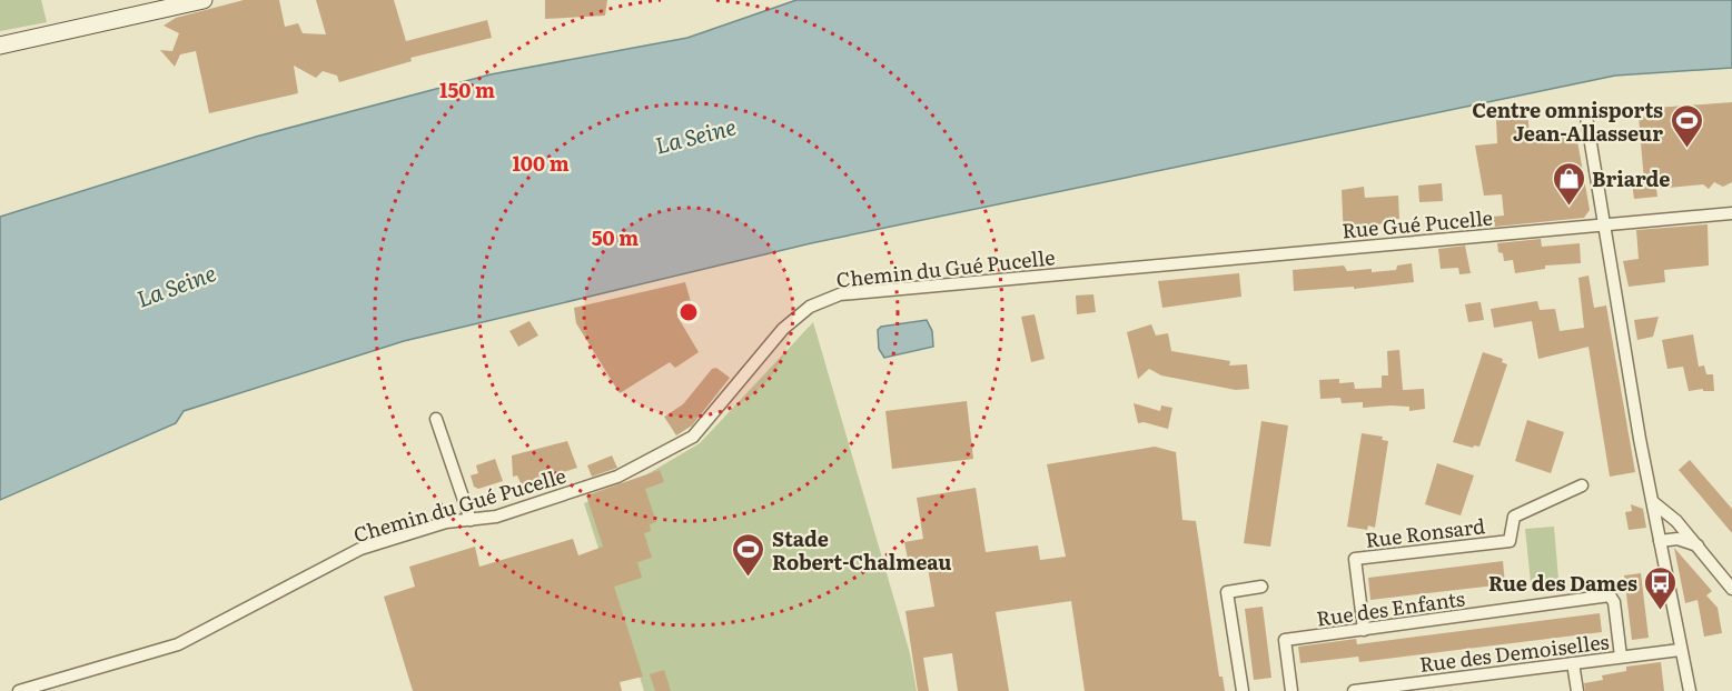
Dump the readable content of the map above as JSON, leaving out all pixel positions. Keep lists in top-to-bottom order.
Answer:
{
  "streets": {
    "street": [
      "Rue Gué Pucelle",
      "Chemin du Gué Pucelle",
      "Rue Ronsard",
      "Rue des Enfants",
      "Rue des Demoiselles"
    ]
  },
  "crossings": [
    ["Rue Gué Pucelle", "Chemin du Gué Pucelle"],
    ["Rue Ronsard", "Rue des Enfants"],
    ["Rue des Enfants", "Rue des Demoiselles"]
  ],
  "water": ["La Seine"],
  "places": {
    "sports": ["Centre omnisports Jean-Allasseur", "Stade Robert-Chalmeau"],
    "shop": ["Briarde"],
    "bus stop": ["Rue des Dames"]
  },
  "rings": ["150 m", "100 m", "50 m"]
}
